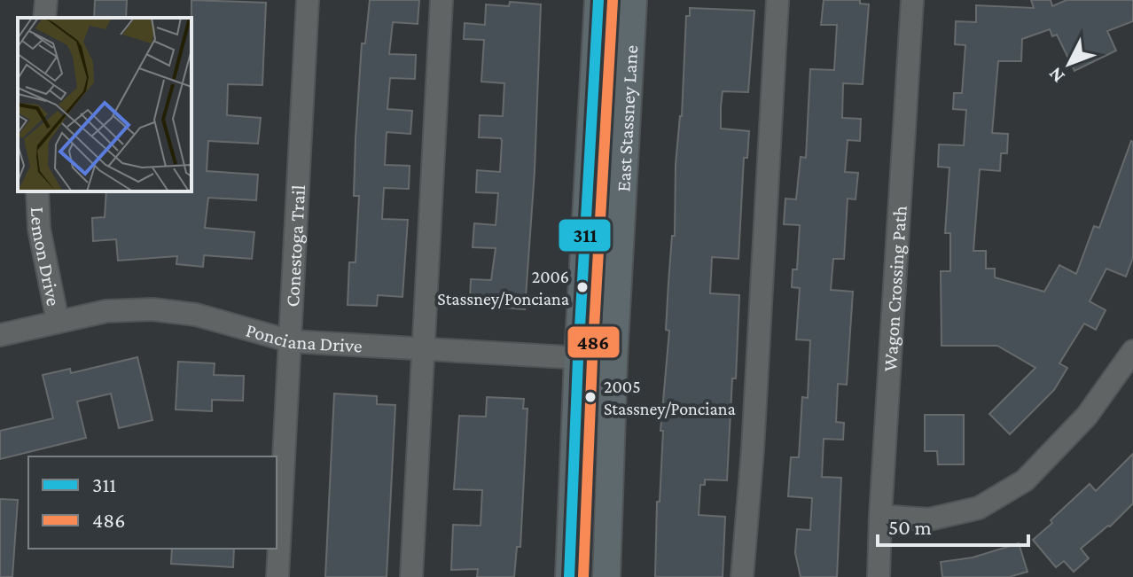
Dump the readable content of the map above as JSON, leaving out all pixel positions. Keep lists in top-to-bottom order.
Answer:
{
  "streets": {
    "main road": ["East Stassney Lane"],
    "street": [
      "Conestoga Trail",
      "Lemon Drive",
      "Wagon Crossing Path",
      "Ponciana Drive"
    ]
  },
  "crossings": [
    ["East Stassney Lane", "Ponciana Drive"],
    ["Conestoga Trail", "Ponciana Drive"],
    ["Lemon Drive", "Ponciana Drive"]
  ],
  "places": ["2006 Stassney/Ponciana", "2005 Stassney/Ponciana"],
  "lines": ["transit line 311", "transit line 486"],
  "legend": ["311", "486"],
  "scale_bar": "50 m",
  "north": "bottom left"
}
